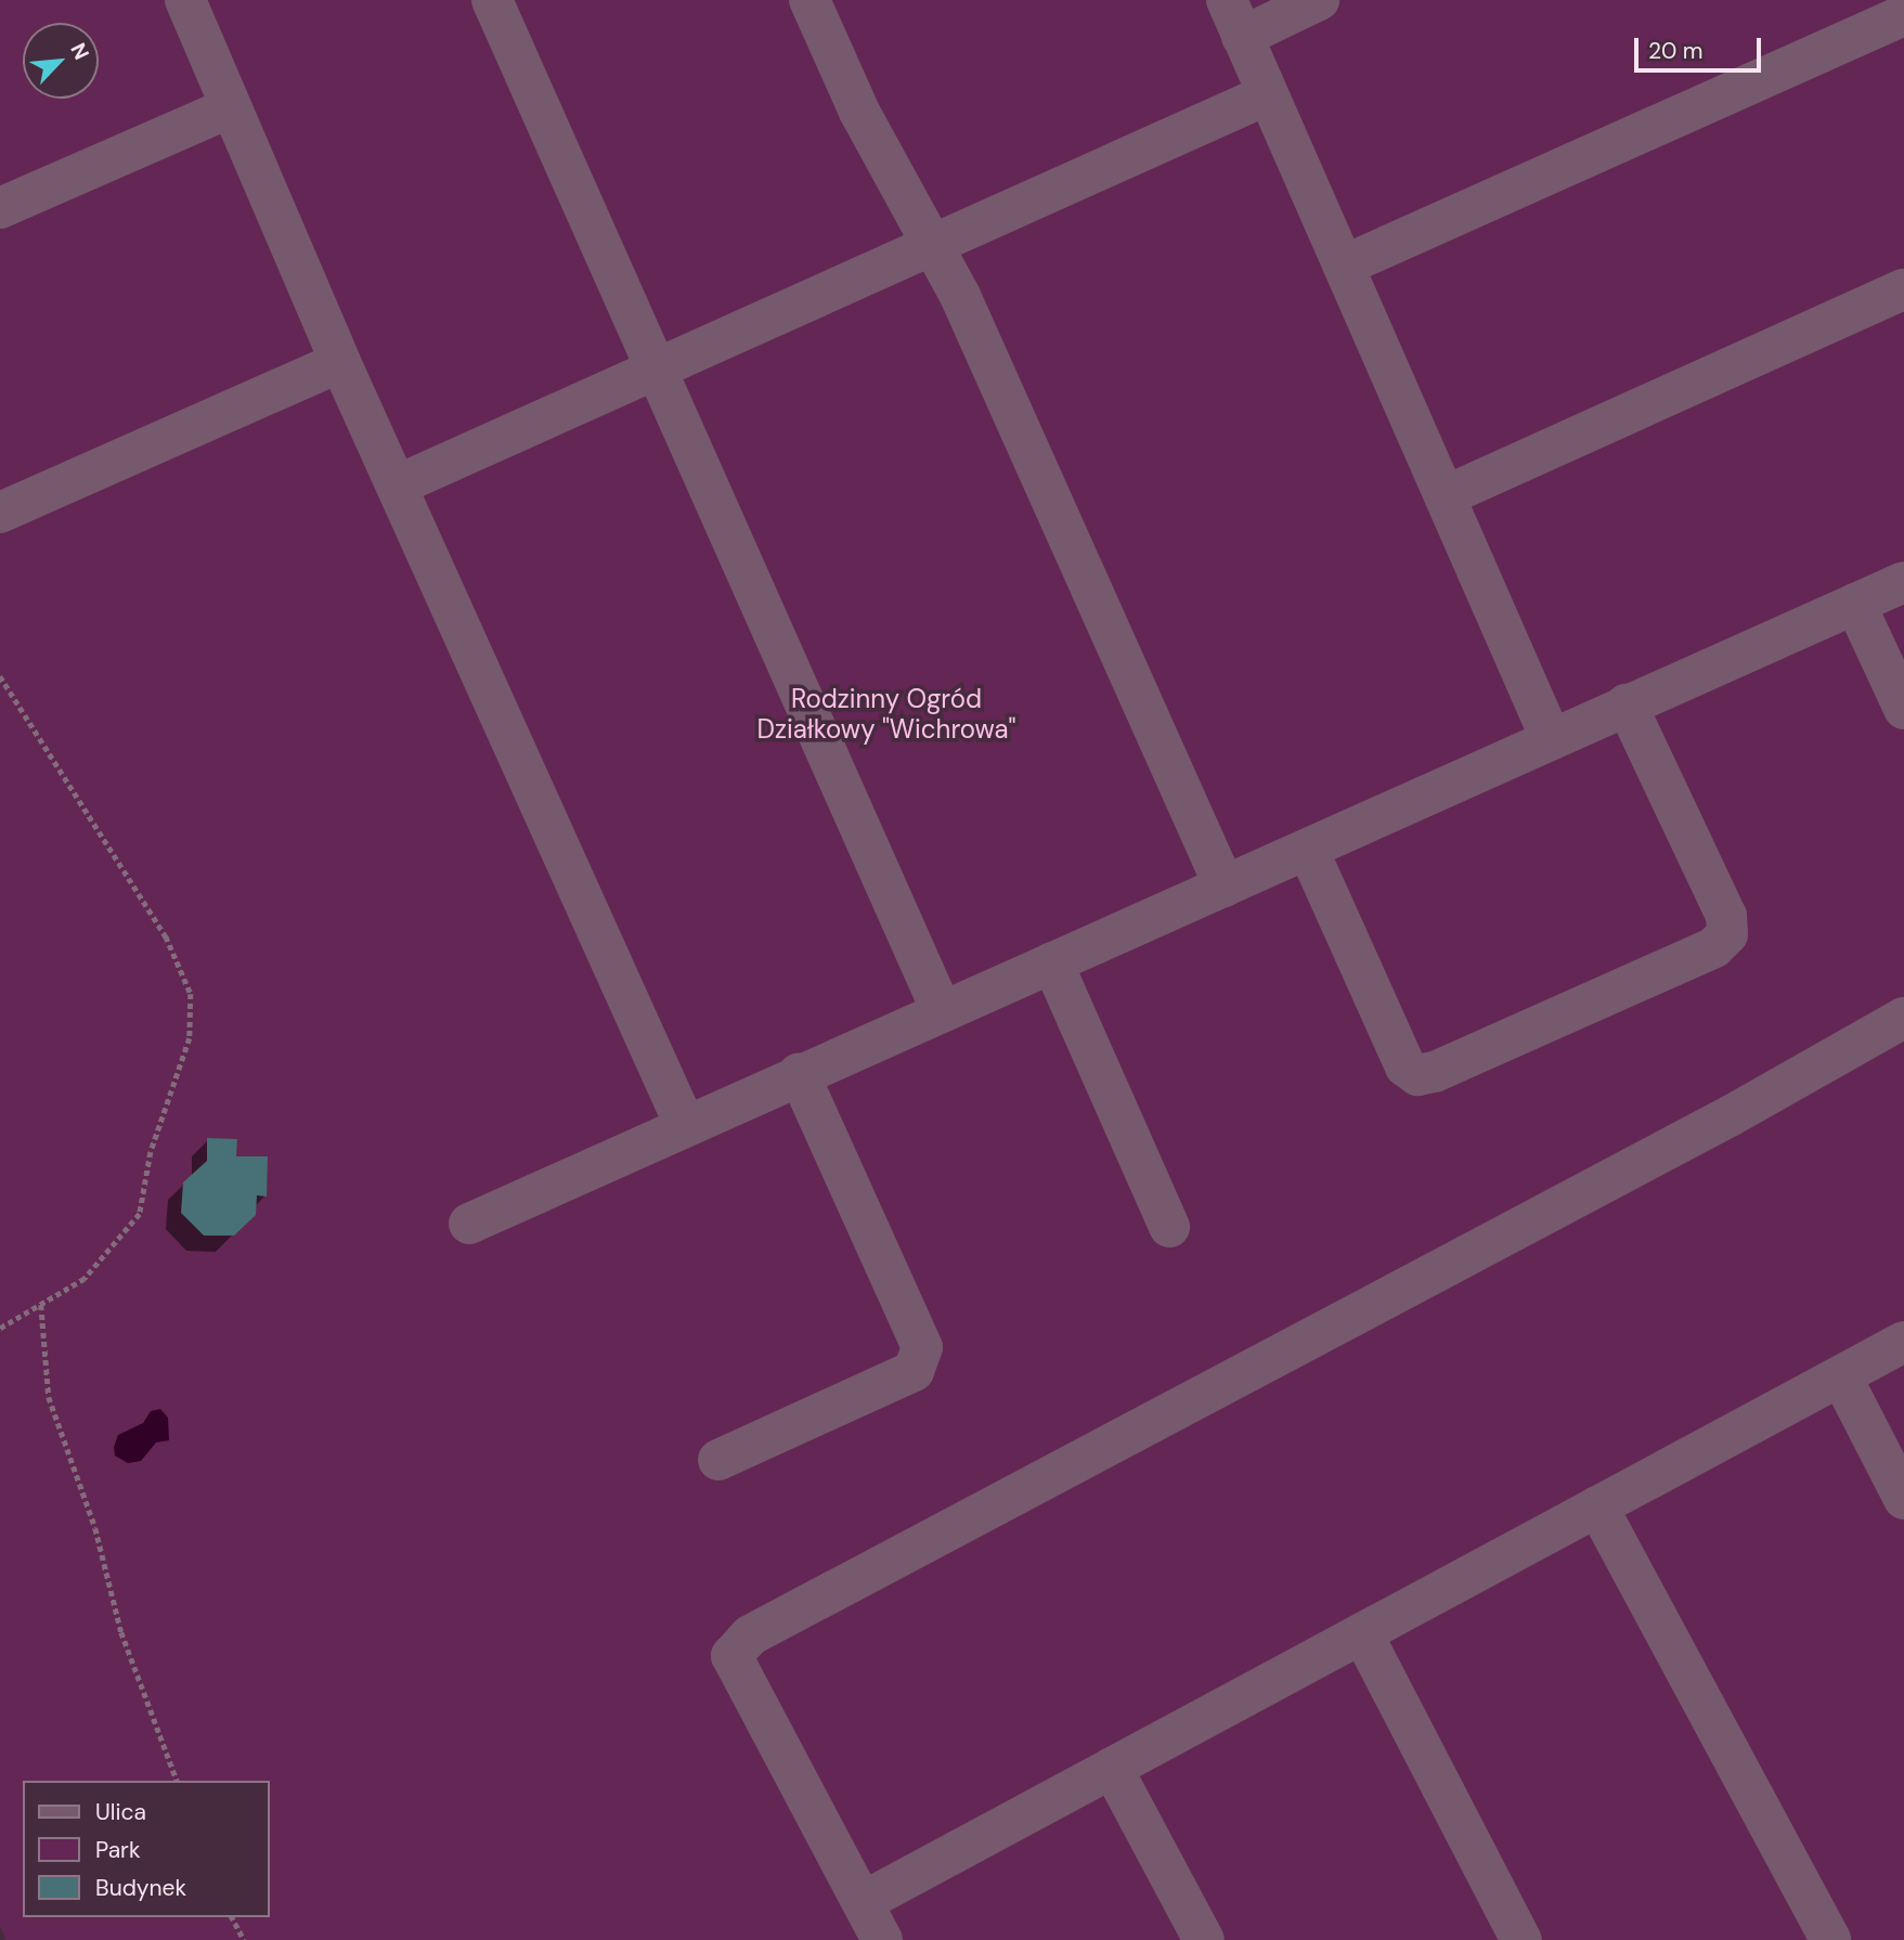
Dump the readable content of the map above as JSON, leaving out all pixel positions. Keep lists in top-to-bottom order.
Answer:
{
  "parks": ["Rodzinny Ogród Działkowy \"Wichrowa\""],
  "legend": ["Ulica", "Park", "Budynek"],
  "scale_bar": "20 m",
  "north": "top right"
}
